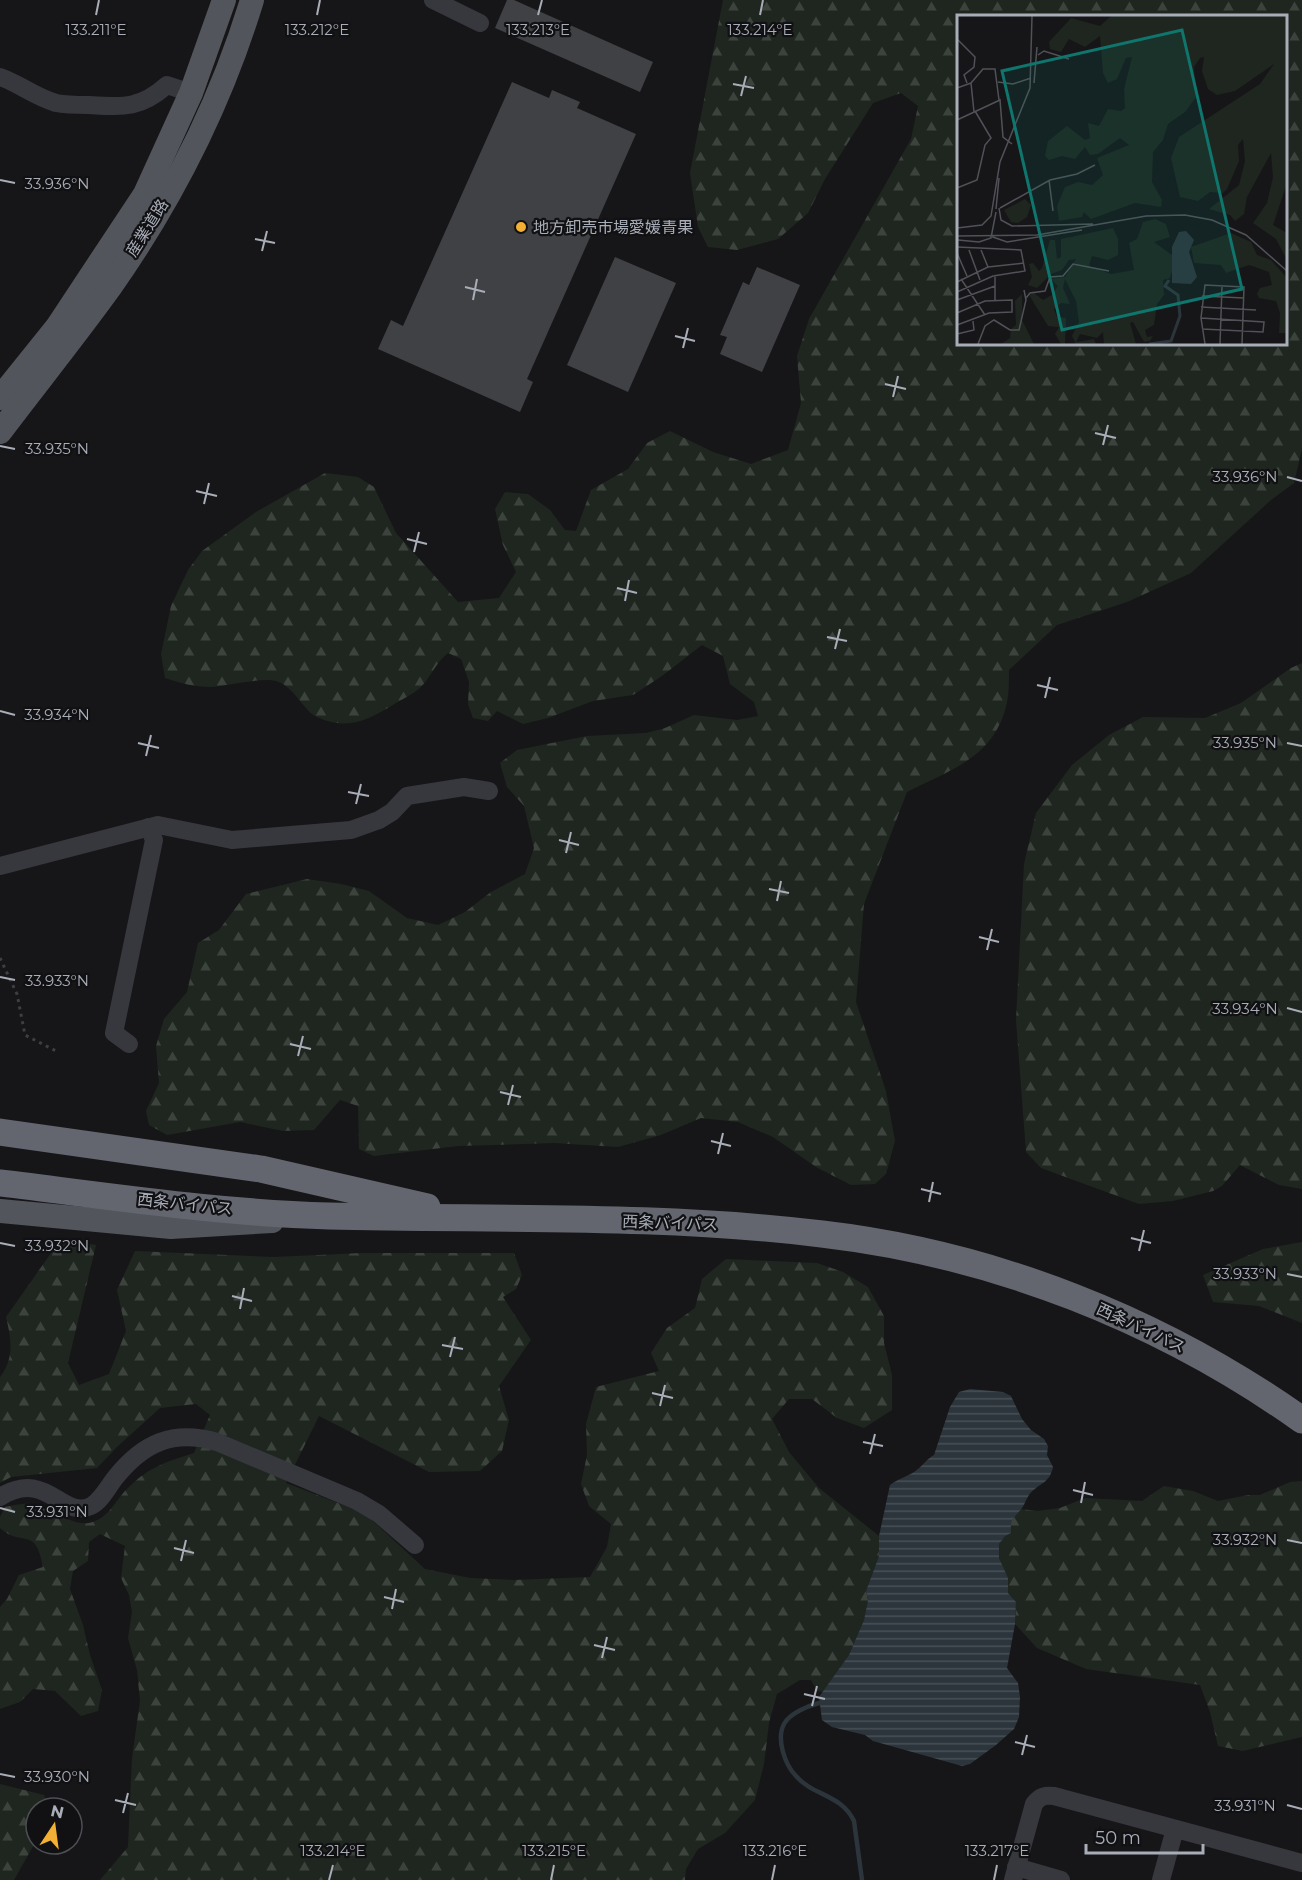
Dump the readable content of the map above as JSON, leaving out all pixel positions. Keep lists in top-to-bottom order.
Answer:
{
  "streets": {
    "highway": ["西条バイパス"],
    "main road": ["産業道路"]
  },
  "places": ["地方卸売市場愛媛青果"],
  "scale_bar": "50 m",
  "north": "top",
  "coordinates": [
    "133.212°E",
    "133.213°E",
    "133.214°E",
    "133.211°E",
    "33.936°N",
    "33.935°N",
    "33.934°N",
    "33.933°N",
    "33.932°N",
    "33.931°N",
    "33.930°N",
    "133.215°E",
    "133.216°E",
    "133.217°E"
  ]
}
